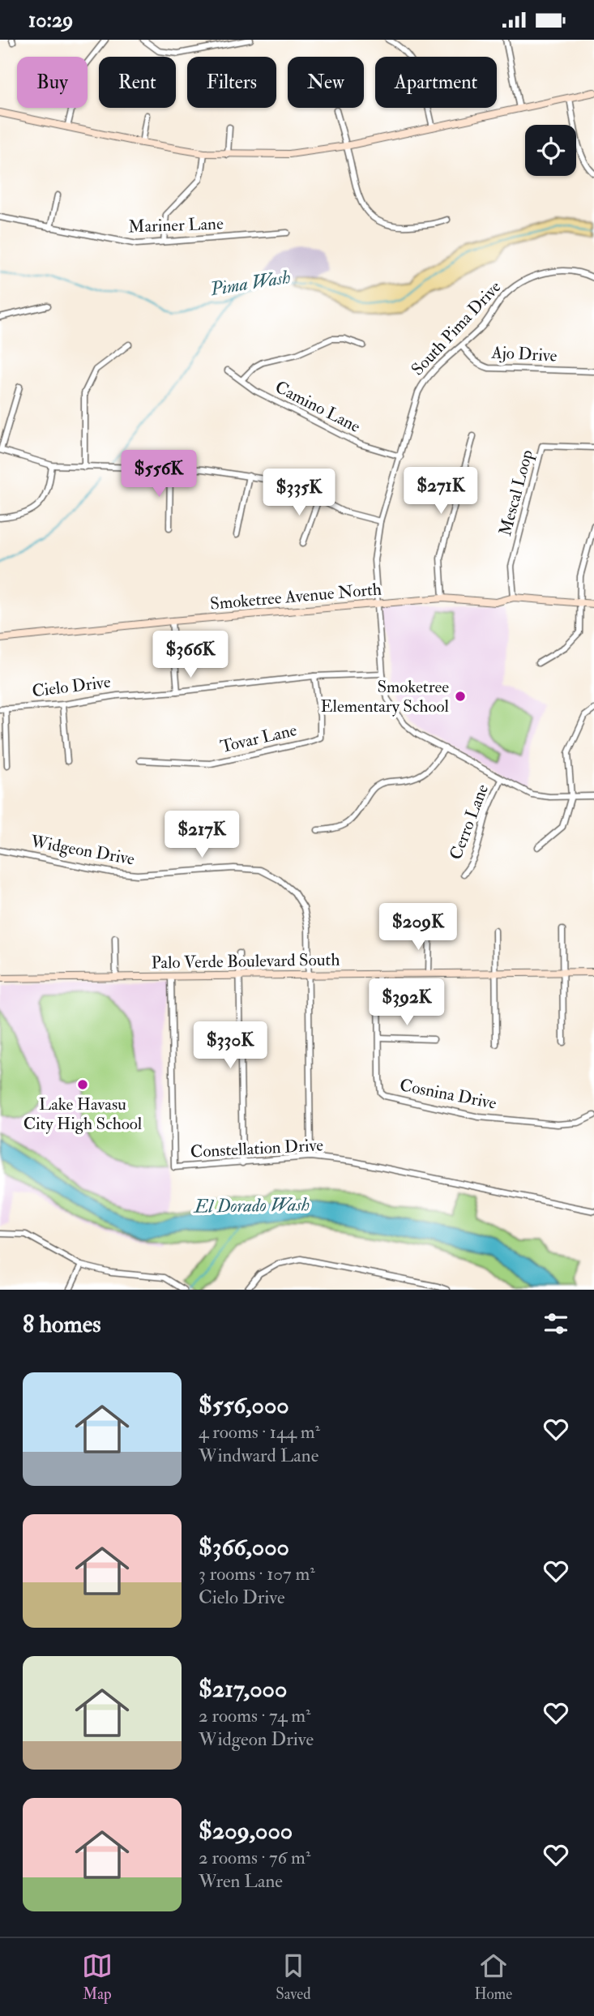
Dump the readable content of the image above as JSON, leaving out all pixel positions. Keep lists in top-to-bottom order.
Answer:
{
  "streets": {
    "main road": ["Smoketree Avenue North", "Palo Verde Boulevard South"],
    "street": [
      "Mariner Lane",
      "South Pima Drive",
      "Ajo Drive",
      "Camino Lane",
      "Mescal Loop",
      "Cielo Drive",
      "Tovar Lane",
      "Cerro Lane",
      "Widgeon Drive",
      "Cosnina Drive",
      "Constellation Drive"
    ]
  },
  "crossings": [
    ["South Pima Drive", "Ajo Drive"],
    ["South Pima Drive", "Camino Lane"],
    ["South Pima Drive", "Smoketree Avenue North"],
    ["South Pima Drive", "Cielo Drive"],
    ["South Pima Drive", "Cerro Lane"],
    ["Mescal Loop", "Smoketree Avenue North"],
    ["Cielo Drive", "Tovar Lane"],
    ["Widgeon Drive", "Palo Verde Boulevard South"],
    ["Widgeon Drive", "Constellation Drive"],
    ["Palo Verde Boulevard South", "Cosnina Drive"],
    ["Palo Verde Boulevard South", "Constellation Drive"]
  ],
  "water": ["Pima Wash", "El Dorado Wash"],
  "places": ["Smoketree Elementary School", "Lake Havasu City High School"],
  "page": {
    "status": "10:29",
    "chip": [
      "Buy",
      "Rent",
      "Filters",
      "New",
      "Apartment"
    ],
    "price": [
      "$556K",
      "$271K",
      "$335K",
      "$366K",
      "$217K",
      "$209K",
      "$392K",
      "$330K"
    ],
    "heading": "8 homes",
    "list": [
      {
        "name": "$556,000",
        "note": "4 rooms · 144 m² · Windward Lane"
      },
      {
        "name": "$366,000",
        "note": "3 rooms · 107 m² · Cielo Drive"
      },
      {
        "name": "$217,000",
        "note": "2 rooms · 74 m² · Widgeon Drive"
      },
      {
        "name": "$209,000",
        "note": "2 rooms · 76 m² · Wren Lane"
      }
    ],
    "tabs": ["Map", "Saved", "Home"]
  }
}
